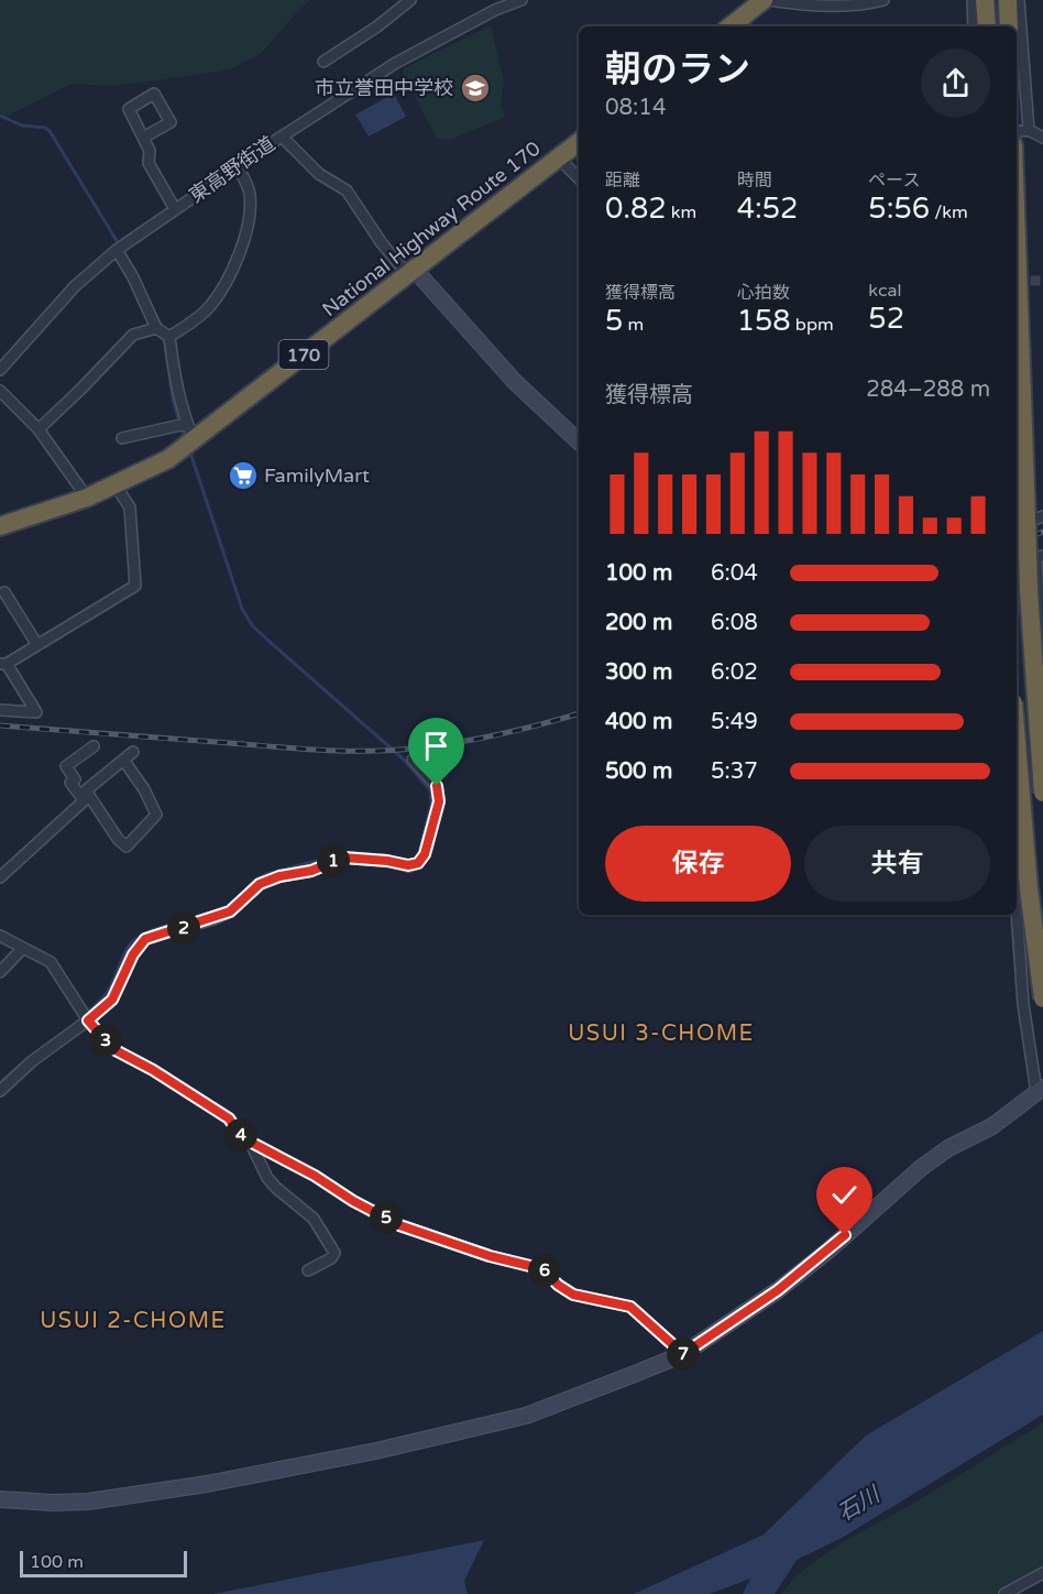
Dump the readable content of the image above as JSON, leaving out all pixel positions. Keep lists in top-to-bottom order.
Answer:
{
  "streets": {
    "highway": ["National Highway Route 170", "170"],
    "street": ["東高野街道"]
  },
  "districts": ["USUI 3-CHOME", "USUI 2-CHOME"],
  "water": ["石川"],
  "places": {
    "school or university": ["市立誉田中学校"],
    "supermarket": ["FamilyMart"]
  },
  "scale_bar": "100 m",
  "page": {
    "heading": ["朝のラン", "08:14"],
    "stats": [
      ["距離", "0.82 km"],
      ["時間", "4:52"],
      ["ペース", "5:56 /km"],
      ["獲得標高", "5 m"],
      ["心拍数", "158 bpm"],
      ["kcal", "52"]
    ],
    "chart": ["獲得標高", "284–288 m"],
    "list": [
      {
        "name": "100 m",
        "note": "6:04"
      },
      {
        "name": "200 m",
        "note": "6:08"
      },
      {
        "name": "300 m",
        "note": "6:02"
      },
      {
        "name": "400 m",
        "note": "5:49"
      },
      {
        "name": "500 m",
        "note": "5:37"
      }
    ],
    "buttons": ["保存", "共有"],
    "pins": [
      "1",
      "2",
      "3",
      "4",
      "5",
      "6",
      "7"
    ],
    "scale": "100 m"
  }
}
